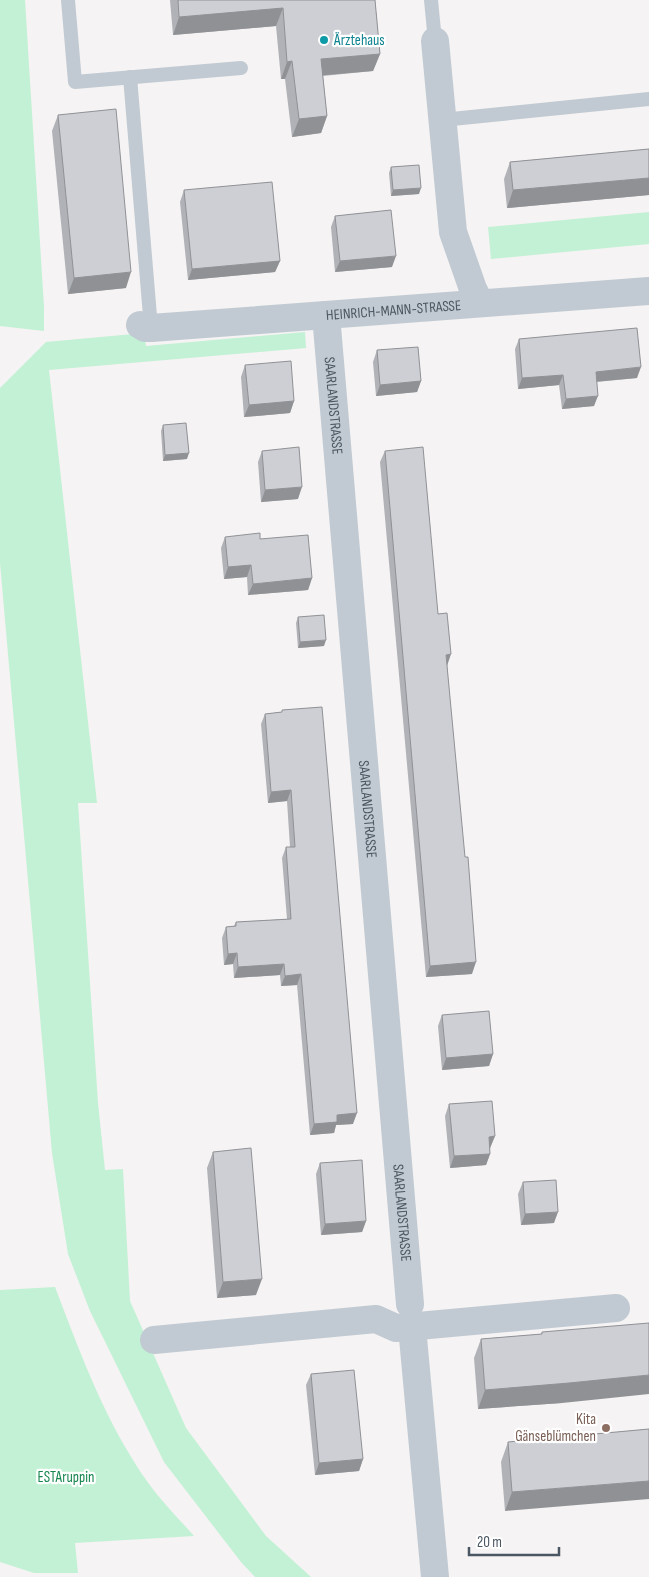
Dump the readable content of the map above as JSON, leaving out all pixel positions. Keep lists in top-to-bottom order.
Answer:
{
  "streets": {
    "street": ["HEINRICH-MANN-STRASSE", "SAARLANDSTRASSE"]
  },
  "crossings": [
    ["HEINRICH-MANN-STRASSE", "SAARLANDSTRASSE"]
  ],
  "parks": ["ESTAruppin"],
  "places": ["Ärztehaus", "Kita Gänseblümchen"],
  "scale_bar": "20 m"
}
